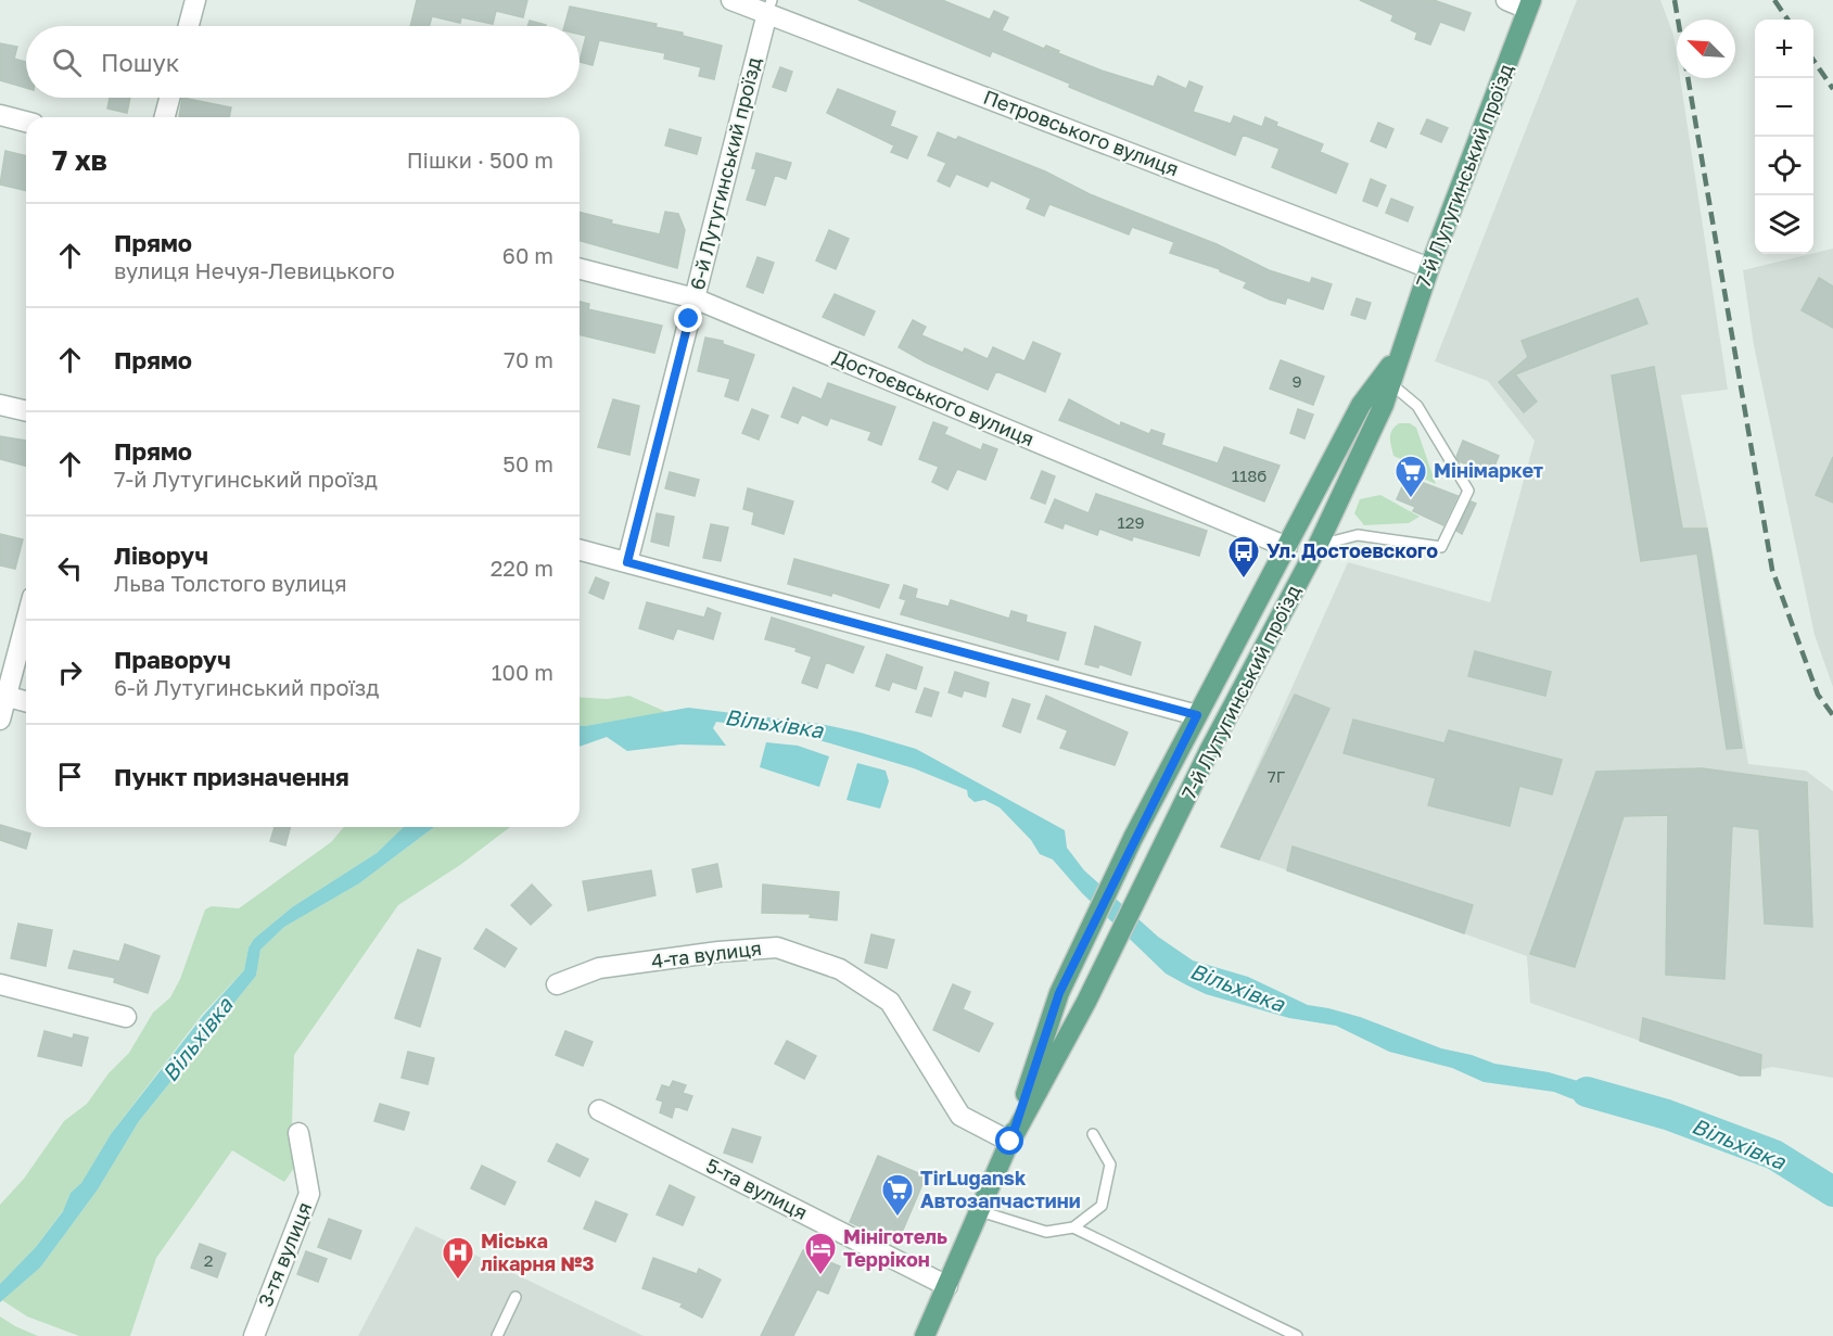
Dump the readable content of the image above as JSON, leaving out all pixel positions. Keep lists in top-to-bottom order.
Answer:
{
  "streets": {
    "main road": ["7-й Лутугинський проїзд"],
    "street": [
      "Петровського вулиця",
      "6-й Лутугинський проїзд",
      "Достоєвського вулиця",
      "4-та вулиця",
      "5-та вулиця",
      "3-тя вулиця"
    ]
  },
  "crossings": [
    ["Петровського вулиця", "6-й Лутугинський проїзд"],
    ["Петровського вулиця", "7-й Лутугинський проїзд"],
    ["6-й Лутугинський проїзд", "Достоєвського вулиця"],
    ["7-й Лутугинський проїзд", "Достоєвського вулиця"],
    ["7-й Лутугинський проїзд", "4-та вулиця"]
  ],
  "water": ["Вільхівка"],
  "places": {
    "supermarket": ["Мінімаркет", "TirLugansk Автозапчастини"],
    "bus stop": ["Ул. Достоевского"],
    "hotel": ["Мініготель Террікон"],
    "hospital": ["Міська лікарня №3"]
  },
  "house_numbers": [
    "9",
    "118б",
    "129",
    "7Г",
    "2"
  ],
  "north": "top left",
  "page": {
    "map_buttons": ["+", "−"],
    "search": "Пошук",
    "heading": ["7 хв", "Пішки · 500 m"],
    "list": [
      ["Прямо", "вулиця Нечуя-Левицького", "60 m"],
      ["Прямо", "70 m"],
      ["Прямо", "7-й Лутугинський проїзд", "50 m"],
      ["Ліворуч", "Льва Толстого вулиця", "220 m"],
      ["Праворуч", "6-й Лутугинський проїзд", "100 m"],
      "Пункт призначення"
    ]
  }
}
